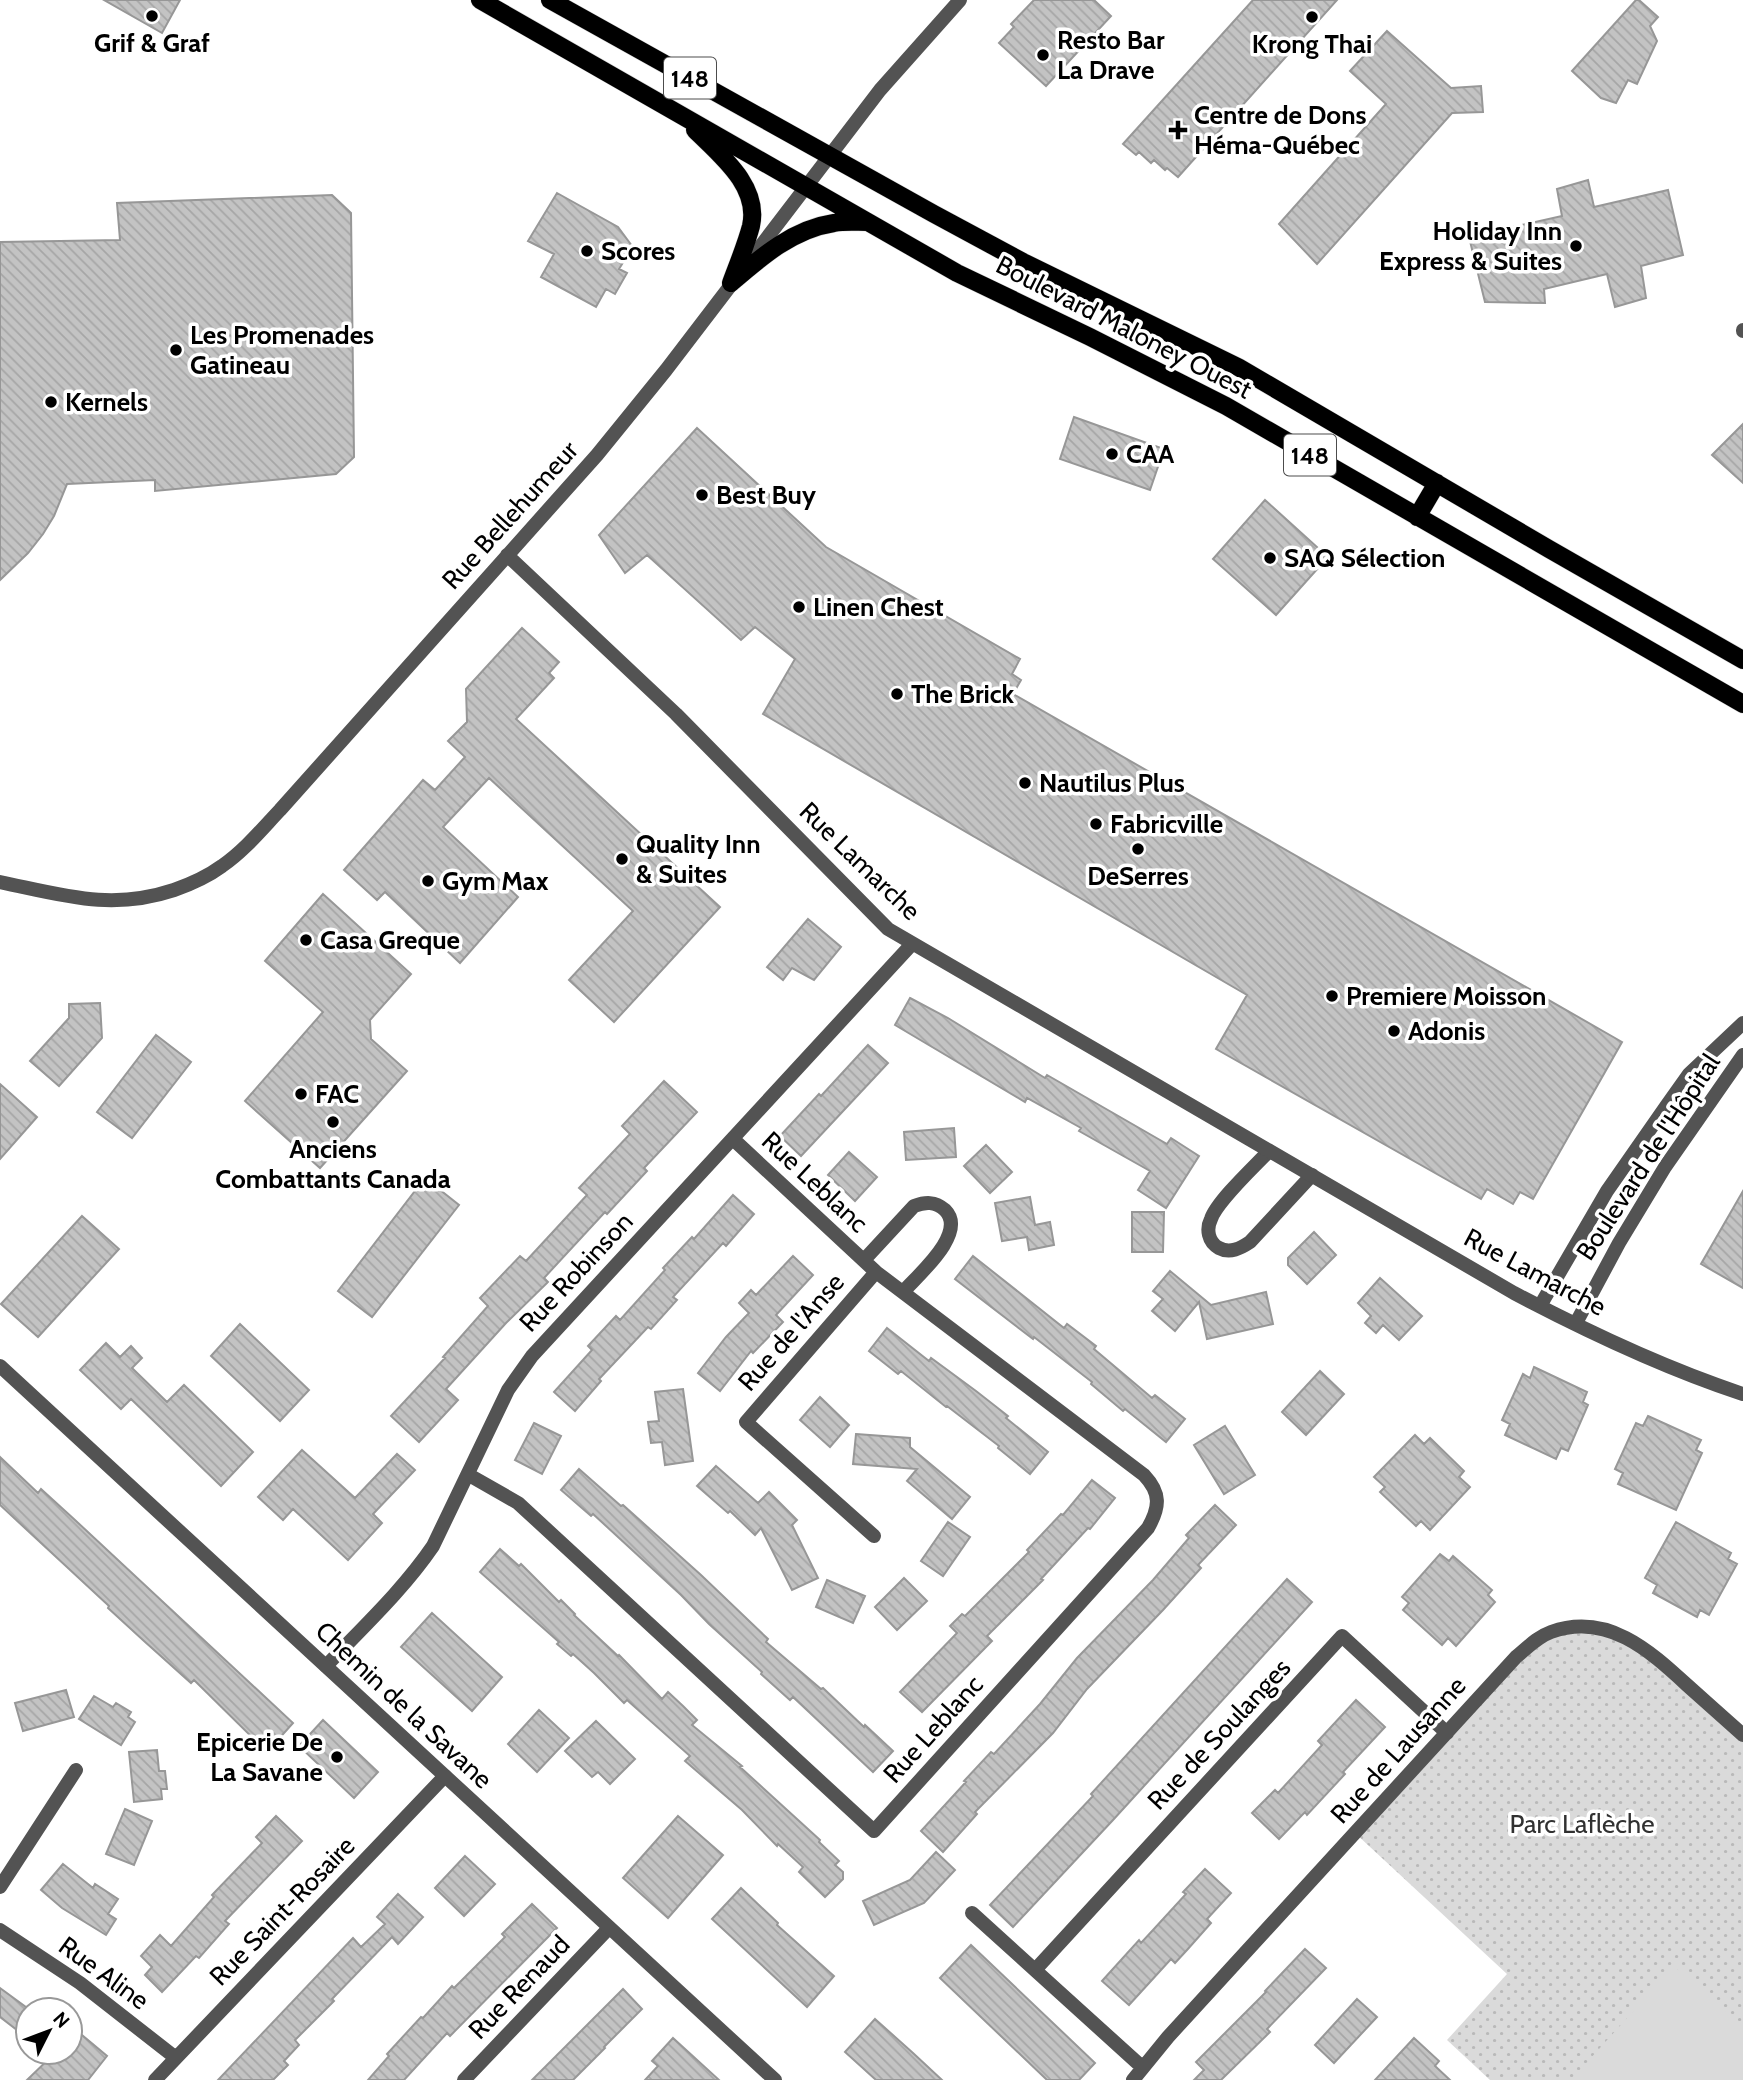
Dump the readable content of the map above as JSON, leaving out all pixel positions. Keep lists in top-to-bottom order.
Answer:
{
  "streets": {
    "main road": ["148", "Boulevard Maloney Ouest"],
    "street": [
      "Rue Bellehumeur",
      "Rue Lamarche",
      "Boulevard de l'Hôpital",
      "Rue Leblanc",
      "Rue Robinson",
      "Rue de l'Anse",
      "Chemin de la Savane",
      "Rue de Soulanges",
      "Rue de Lausanne",
      "Rue Saint-Rosaire",
      "Rue Aline",
      "Rue Renaud"
    ]
  },
  "crossings": [
    ["Boulevard Maloney Ouest", "Rue Bellehumeur"],
    ["Rue Bellehumeur", "Rue Lamarche"],
    ["Rue Lamarche", "Boulevard de l'Hôpital"],
    ["Rue Lamarche", "Rue Robinson"],
    ["Rue Leblanc", "Rue Robinson"],
    ["Rue Leblanc", "Rue de l'Anse"],
    ["Rue Robinson", "Chemin de la Savane"],
    ["Chemin de la Savane", "Rue Saint-Rosaire"],
    ["Chemin de la Savane", "Rue Renaud"],
    ["Rue de Soulanges", "Rue de Lausanne"],
    ["Rue Saint-Rosaire", "Rue Aline"]
  ],
  "parks": ["Parc Laflèche"],
  "places": {
    "other": [
      "Grif & Graf",
      "Krong Thai",
      "Resto Bar La Drave",
      "Holiday Inn Express & Suites",
      "Scores",
      "Les Promenades Gatineau",
      "Kernels",
      "CAA",
      "Best Buy",
      "SAQ Sélection",
      "Linen Chest",
      "The Brick",
      "Nautilus Plus",
      "Fabricville",
      "DeSerres",
      "Quality Inn & Suites",
      "Gym Max",
      "Casa Greque",
      "Premiere Moisson",
      "Adonis",
      "FAC",
      "Anciens Combattants Canada",
      "Epicerie De La Savane"
    ],
    "health": ["Centre de Dons Héma-Québec"]
  },
  "north": "top right"
}
